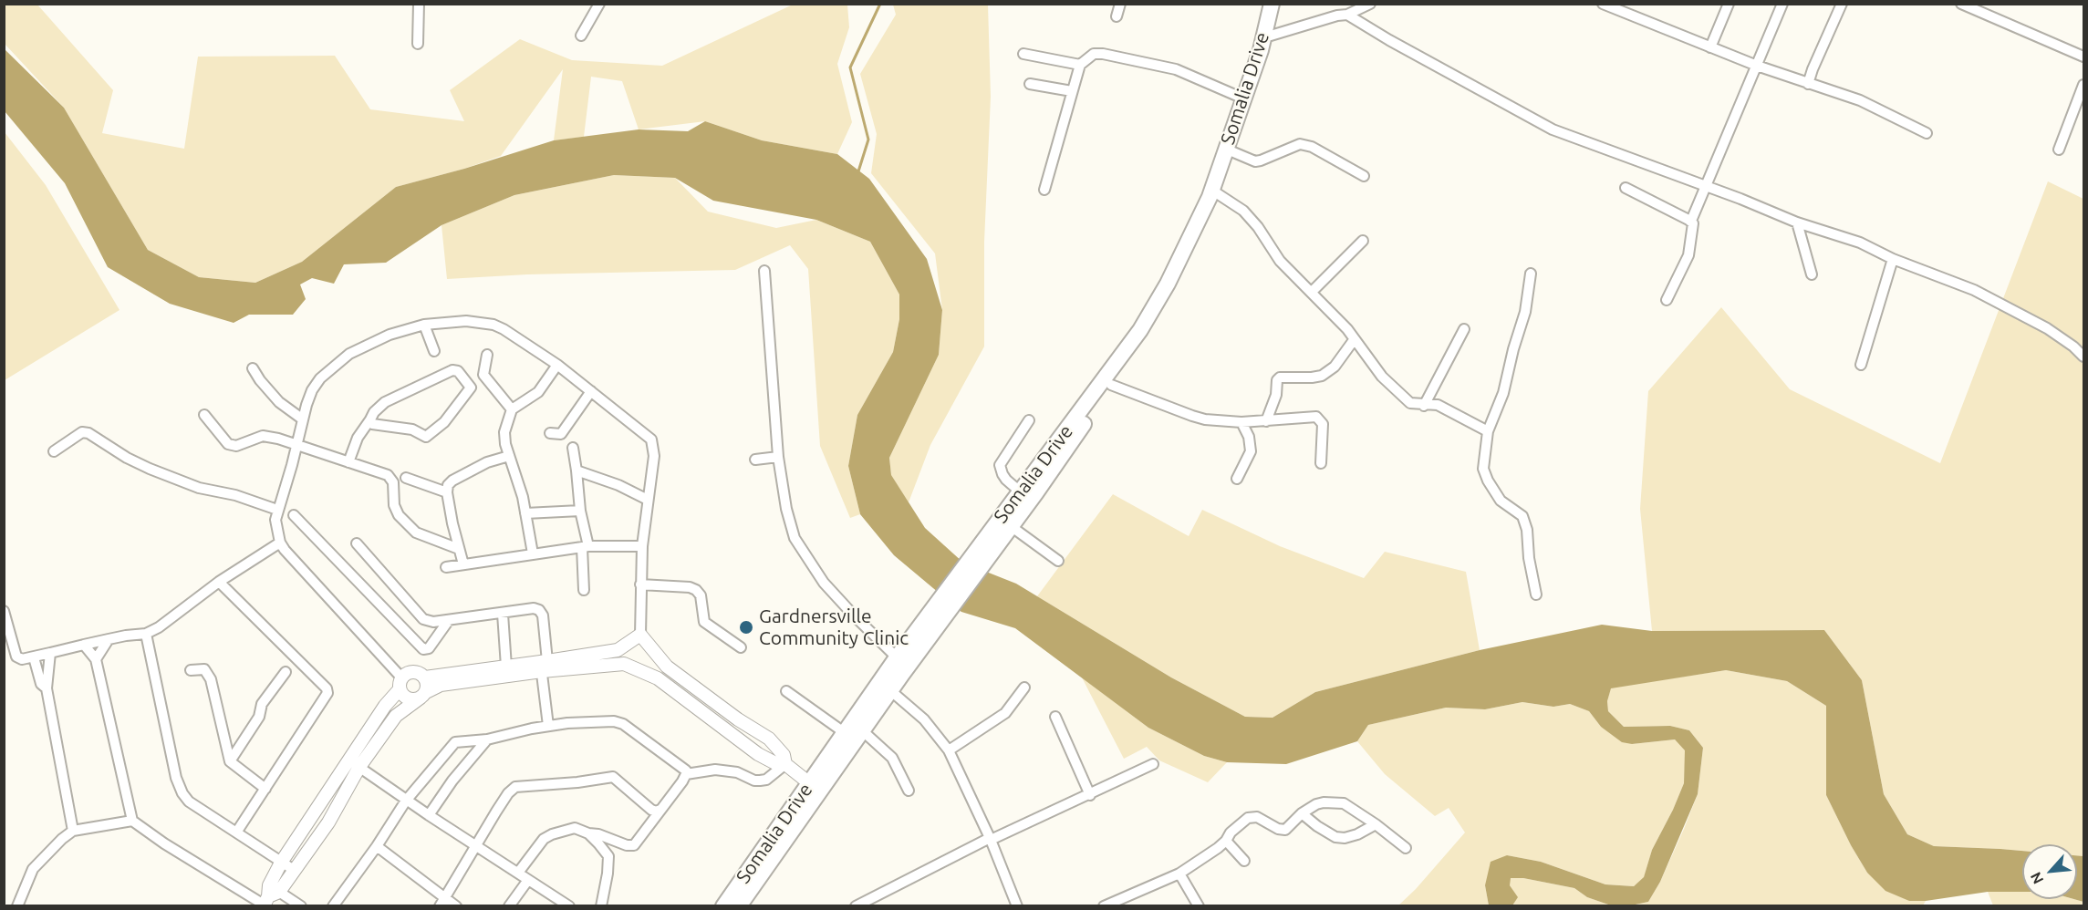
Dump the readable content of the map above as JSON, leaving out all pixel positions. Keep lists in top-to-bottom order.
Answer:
{
  "streets": {
    "main road": ["Somalia Drive"]
  },
  "places": ["Gardnersville Community Clinic"],
  "north": "bottom left"
}
